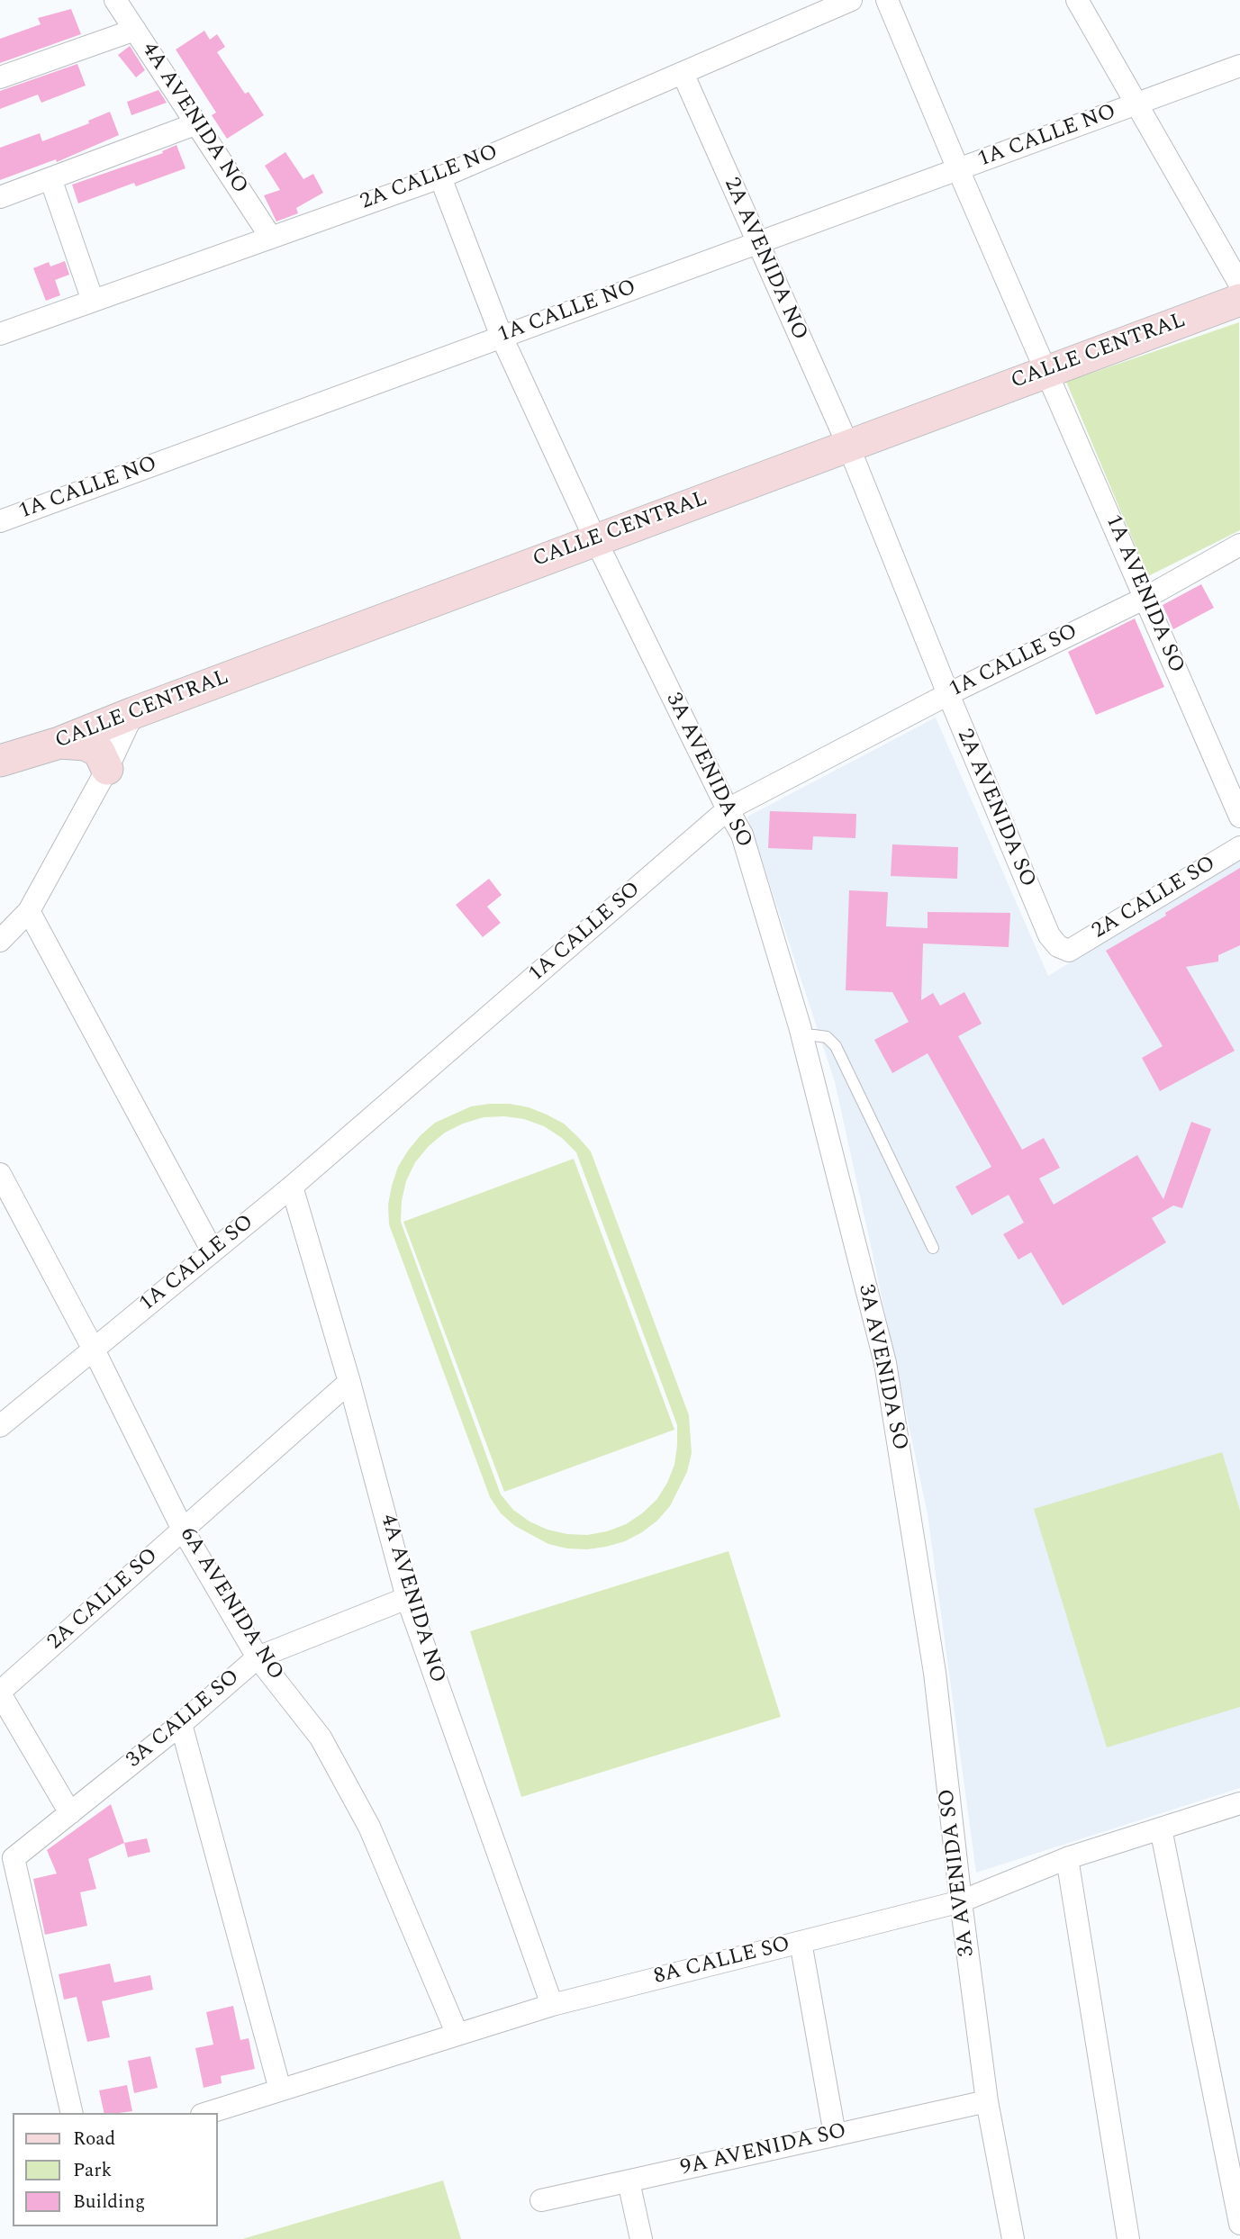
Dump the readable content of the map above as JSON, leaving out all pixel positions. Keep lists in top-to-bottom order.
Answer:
{
  "streets": {
    "main road": ["CALLE CENTRAL"],
    "street": [
      "4A AVENIDA NO",
      "1A CALLE NO",
      "2A CALLE NO",
      "2A AVENIDA NO",
      "1A AVENIDA SO",
      "1A CALLE SO",
      "3A AVENIDA SO",
      "2A AVENIDA SO",
      "2A CALLE SO",
      "6A AVENIDA NO",
      "3A CALLE SO",
      "8A CALLE SO",
      "9A AVENIDA SO"
    ]
  },
  "crossings": [
    ["4A AVENIDA NO", "2A CALLE NO"],
    ["4A AVENIDA NO", "1A CALLE SO"],
    ["4A AVENIDA NO", "2A CALLE SO"],
    ["4A AVENIDA NO", "3A CALLE SO"],
    ["4A AVENIDA NO", "8A CALLE SO"],
    ["1A CALLE NO", "2A AVENIDA NO"],
    ["1A CALLE NO", "1A AVENIDA SO"],
    ["1A CALLE NO", "3A AVENIDA SO"],
    ["2A CALLE NO", "2A AVENIDA NO"],
    ["2A CALLE NO", "3A AVENIDA SO"],
    ["2A AVENIDA NO", "CALLE CENTRAL"],
    ["2A AVENIDA NO", "2A AVENIDA SO"],
    ["CALLE CENTRAL", "1A AVENIDA SO"],
    ["CALLE CENTRAL", "3A AVENIDA SO"],
    ["CALLE CENTRAL", "2A AVENIDA SO"],
    ["1A AVENIDA SO", "1A CALLE SO"],
    ["1A CALLE SO", "3A AVENIDA SO"],
    ["1A CALLE SO", "2A AVENIDA SO"],
    ["1A CALLE SO", "6A AVENIDA NO"],
    ["3A AVENIDA SO", "8A CALLE SO"],
    ["3A AVENIDA SO", "9A AVENIDA SO"],
    ["2A AVENIDA SO", "2A CALLE SO"],
    ["2A CALLE SO", "6A AVENIDA NO"],
    ["6A AVENIDA NO", "3A CALLE SO"],
    ["6A AVENIDA NO", "8A CALLE SO"]
  ],
  "legend": ["Road", "Park", "Building"]
}
